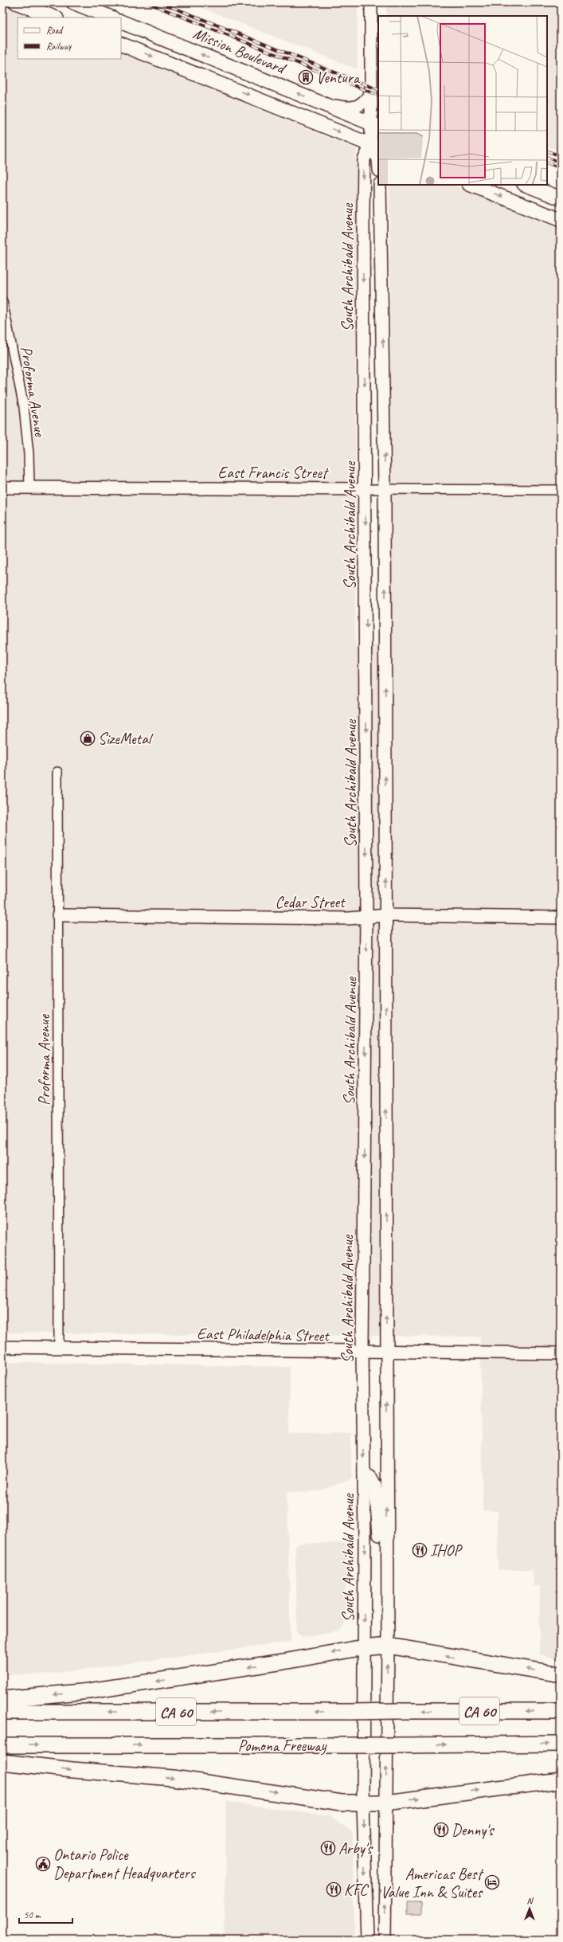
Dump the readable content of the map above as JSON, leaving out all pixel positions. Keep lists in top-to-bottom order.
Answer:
{
  "streets": {
    "highway": ["CA 60", "Pomona Freeway"],
    "main road": [
      "Mission Boulevard",
      "South Archibald Avenue",
      "East Francis Street",
      "Cedar Street",
      "East Philadelphia Street"
    ],
    "street": ["Proforma Avenue"]
  },
  "crossings": [
    ["Mission Boulevard", "South Archibald Avenue"],
    ["South Archibald Avenue", "East Francis Street"],
    ["South Archibald Avenue", "Cedar Street"],
    ["South Archibald Avenue", "East Philadelphia Street"],
    ["Proforma Avenue", "East Francis Street"],
    ["Proforma Avenue", "Cedar Street"],
    ["Proforma Avenue", "East Philadelphia Street"]
  ],
  "places": {
    "building": ["Ventura"],
    "shop": ["SizeMetal"],
    "restaurant": [
      "IHOP",
      "Denny's",
      "Arby's",
      "KFC"
    ],
    "public building": ["Ontario Police Department Headquarters"],
    "hotel": ["Americas Best Value Inn & Suites"]
  },
  "legend": ["Road", "Railway"],
  "scale_bar": "50 m",
  "north": "top"
}
